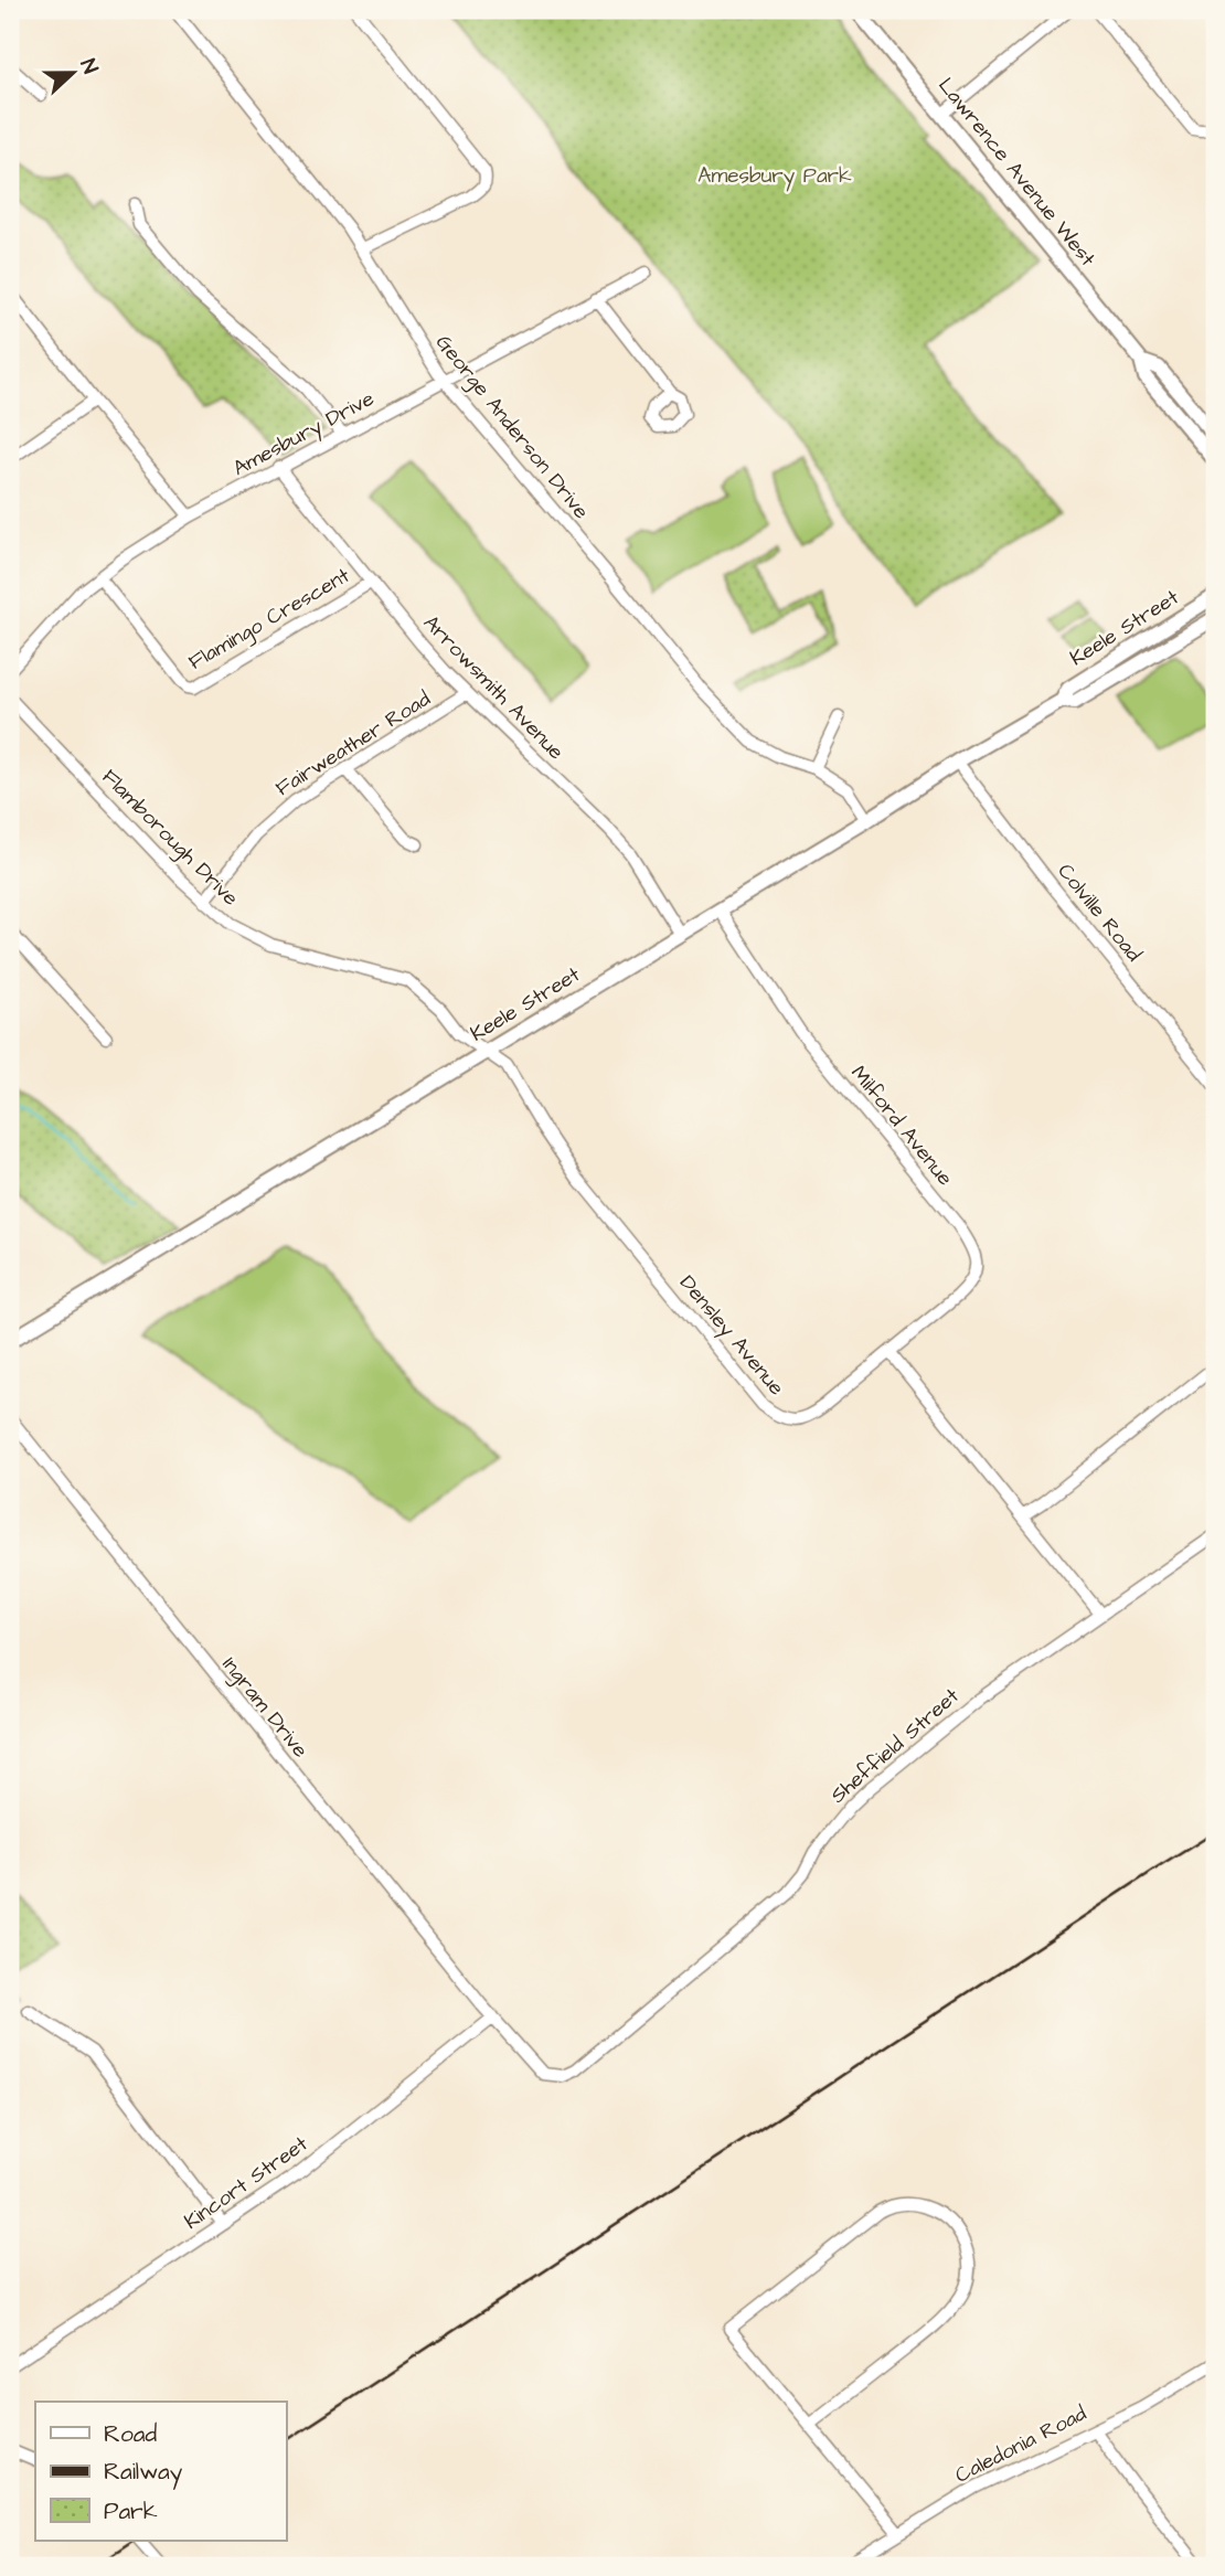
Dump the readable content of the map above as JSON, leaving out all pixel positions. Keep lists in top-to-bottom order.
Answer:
{
  "streets": {
    "main road": ["Lawrence Avenue West", "Keele Street"],
    "street": [
      "George Anderson Drive",
      "Amesbury Drive",
      "Flamingo Crescent",
      "Arrowsmith Avenue",
      "Fairweather Road",
      "Flamborough Drive",
      "Colville Road",
      "Milford Avenue",
      "Densley Avenue",
      "Ingram Drive",
      "Sheffield Street",
      "Kincort Street",
      "Caledonia Road"
    ]
  },
  "crossings": [
    ["George Anderson Drive", "Amesbury Drive"],
    ["George Anderson Drive", "Keele Street"],
    ["Amesbury Drive", "Flamingo Crescent"],
    ["Amesbury Drive", "Arrowsmith Avenue"],
    ["Flamingo Crescent", "Arrowsmith Avenue"],
    ["Keele Street", "Arrowsmith Avenue"],
    ["Keele Street", "Flamborough Drive"],
    ["Keele Street", "Colville Road"],
    ["Keele Street", "Milford Avenue"],
    ["Keele Street", "Densley Avenue"],
    ["Arrowsmith Avenue", "Fairweather Road"],
    ["Fairweather Road", "Flamborough Drive"],
    ["Flamborough Drive", "Densley Avenue"],
    ["Milford Avenue", "Densley Avenue"],
    ["Ingram Drive", "Sheffield Street"],
    ["Ingram Drive", "Kincort Street"],
    ["Sheffield Street", "Kincort Street"]
  ],
  "parks": ["Amesbury Park"],
  "legend": ["Road", "Railway", "Park"],
  "north": "right"
}
